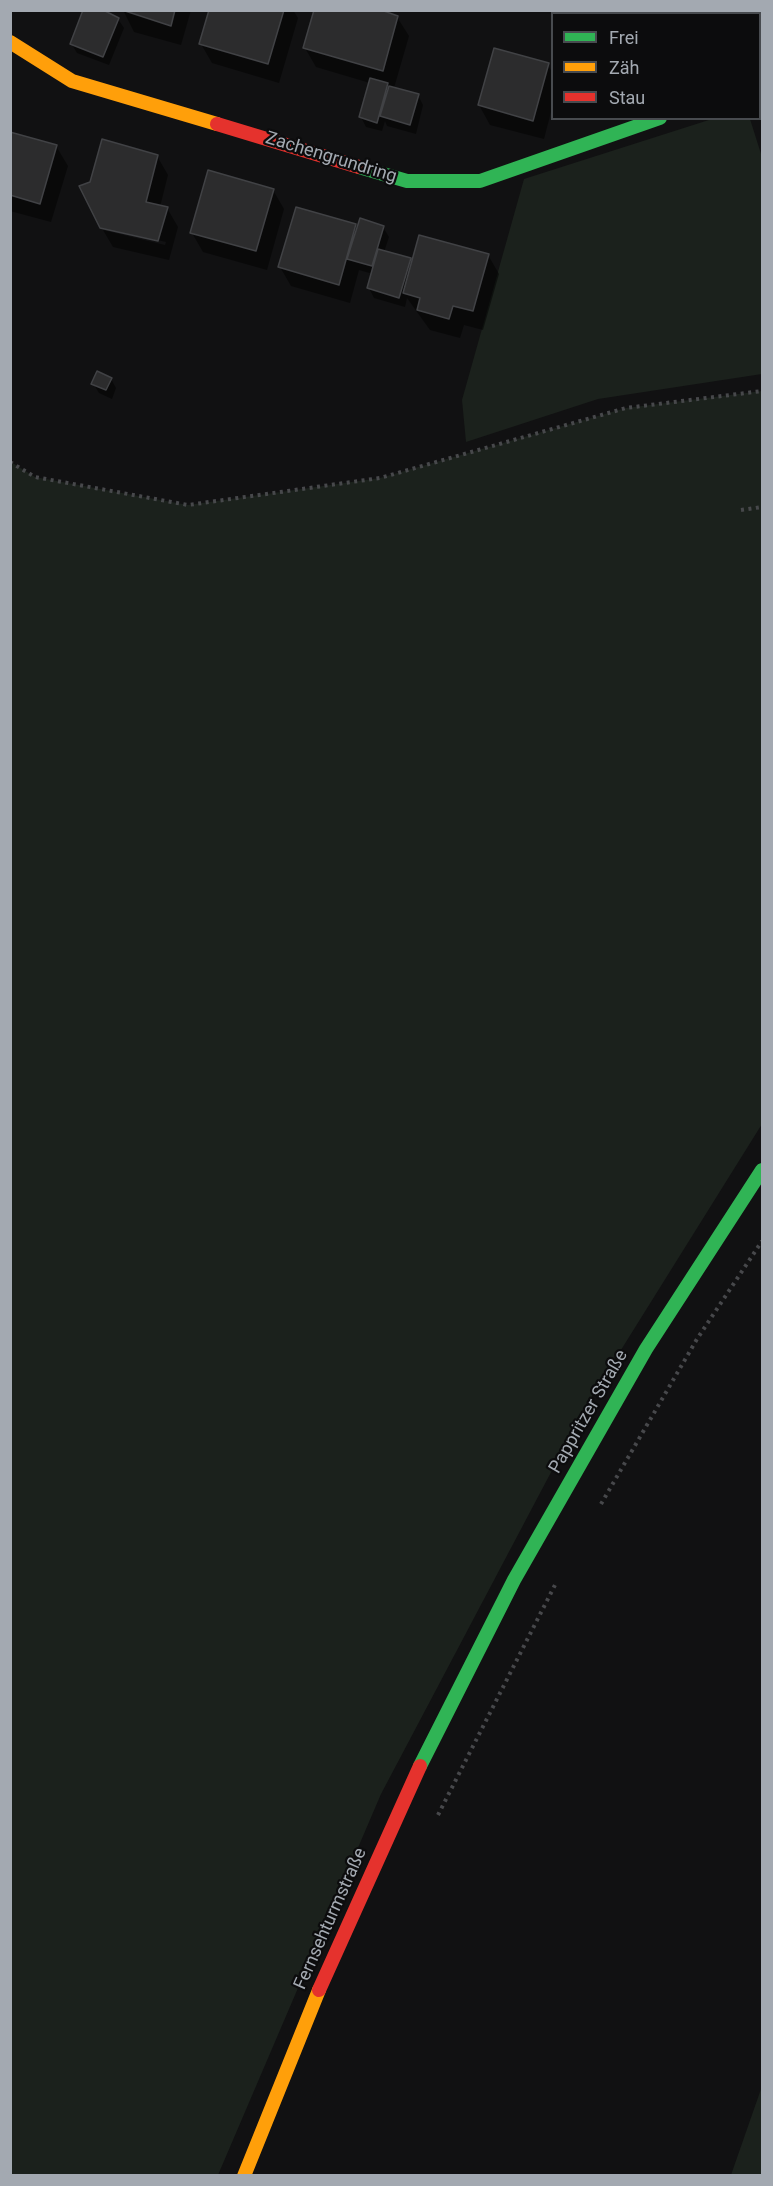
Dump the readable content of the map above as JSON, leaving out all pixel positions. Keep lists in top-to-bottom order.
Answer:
{
  "streets": {
    "street": ["Zachengrundring", "Pappritzer Straße", "Fernsehturmstraße"]
  },
  "crossings": [
    ["Pappritzer Straße", "Fernsehturmstraße"]
  ],
  "legend": ["Frei", "Zäh", "Stau"]
}
